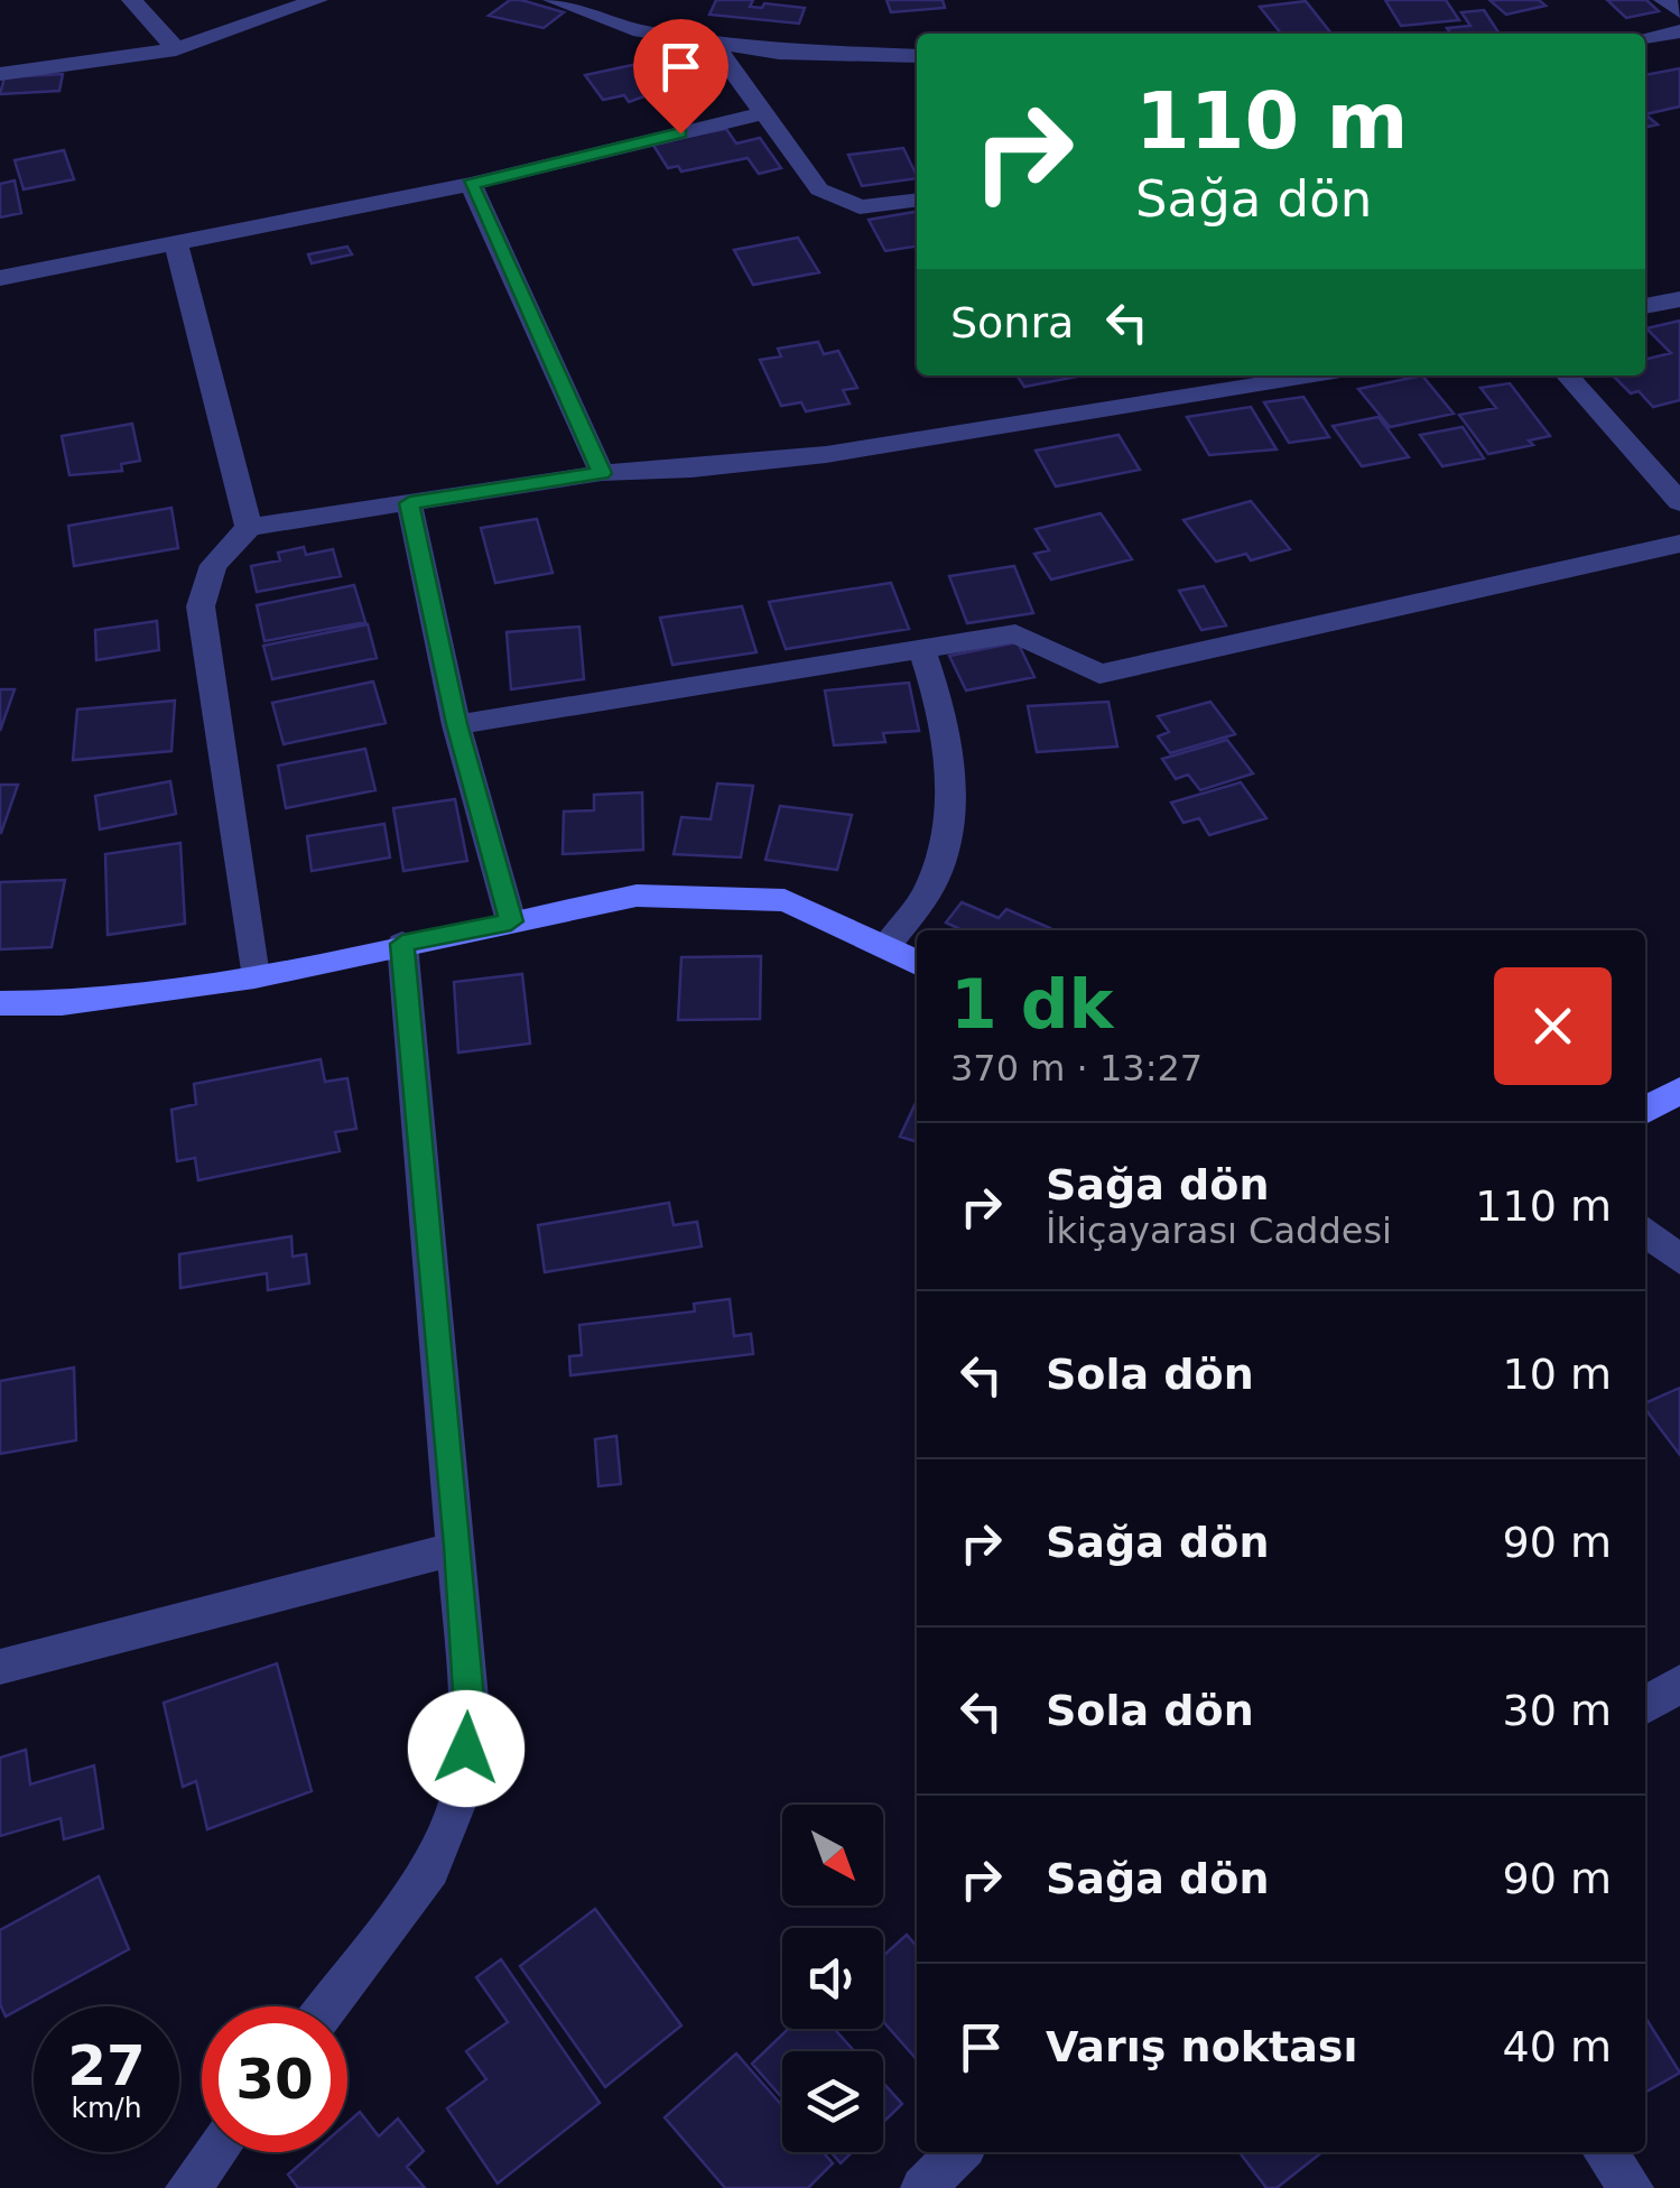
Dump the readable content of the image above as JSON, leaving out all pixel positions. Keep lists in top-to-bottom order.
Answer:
{
  "north": "bottom right",
  "page": {
    "turn": ["110 m", "Sağa dön"],
    "then": "Sonra",
    "heading": ["1 dk", "370 m · 13:27"],
    "list": [
      {
        "name": "Sağa dön",
        "note": "İkiçayarası Caddesi",
        "value": "110 m"
      },
      {
        "name": "Sola dön",
        "value": "10 m"
      },
      {
        "name": "Sağa dön",
        "value": "90 m"
      },
      {
        "name": "Sola dön",
        "value": "30 m"
      },
      {
        "name": "Sağa dön",
        "value": "90 m"
      },
      {
        "name": "Varış noktası",
        "value": "40 m"
      }
    ],
    "speed": "27 km/h",
    "limit": "30"
  }
}
